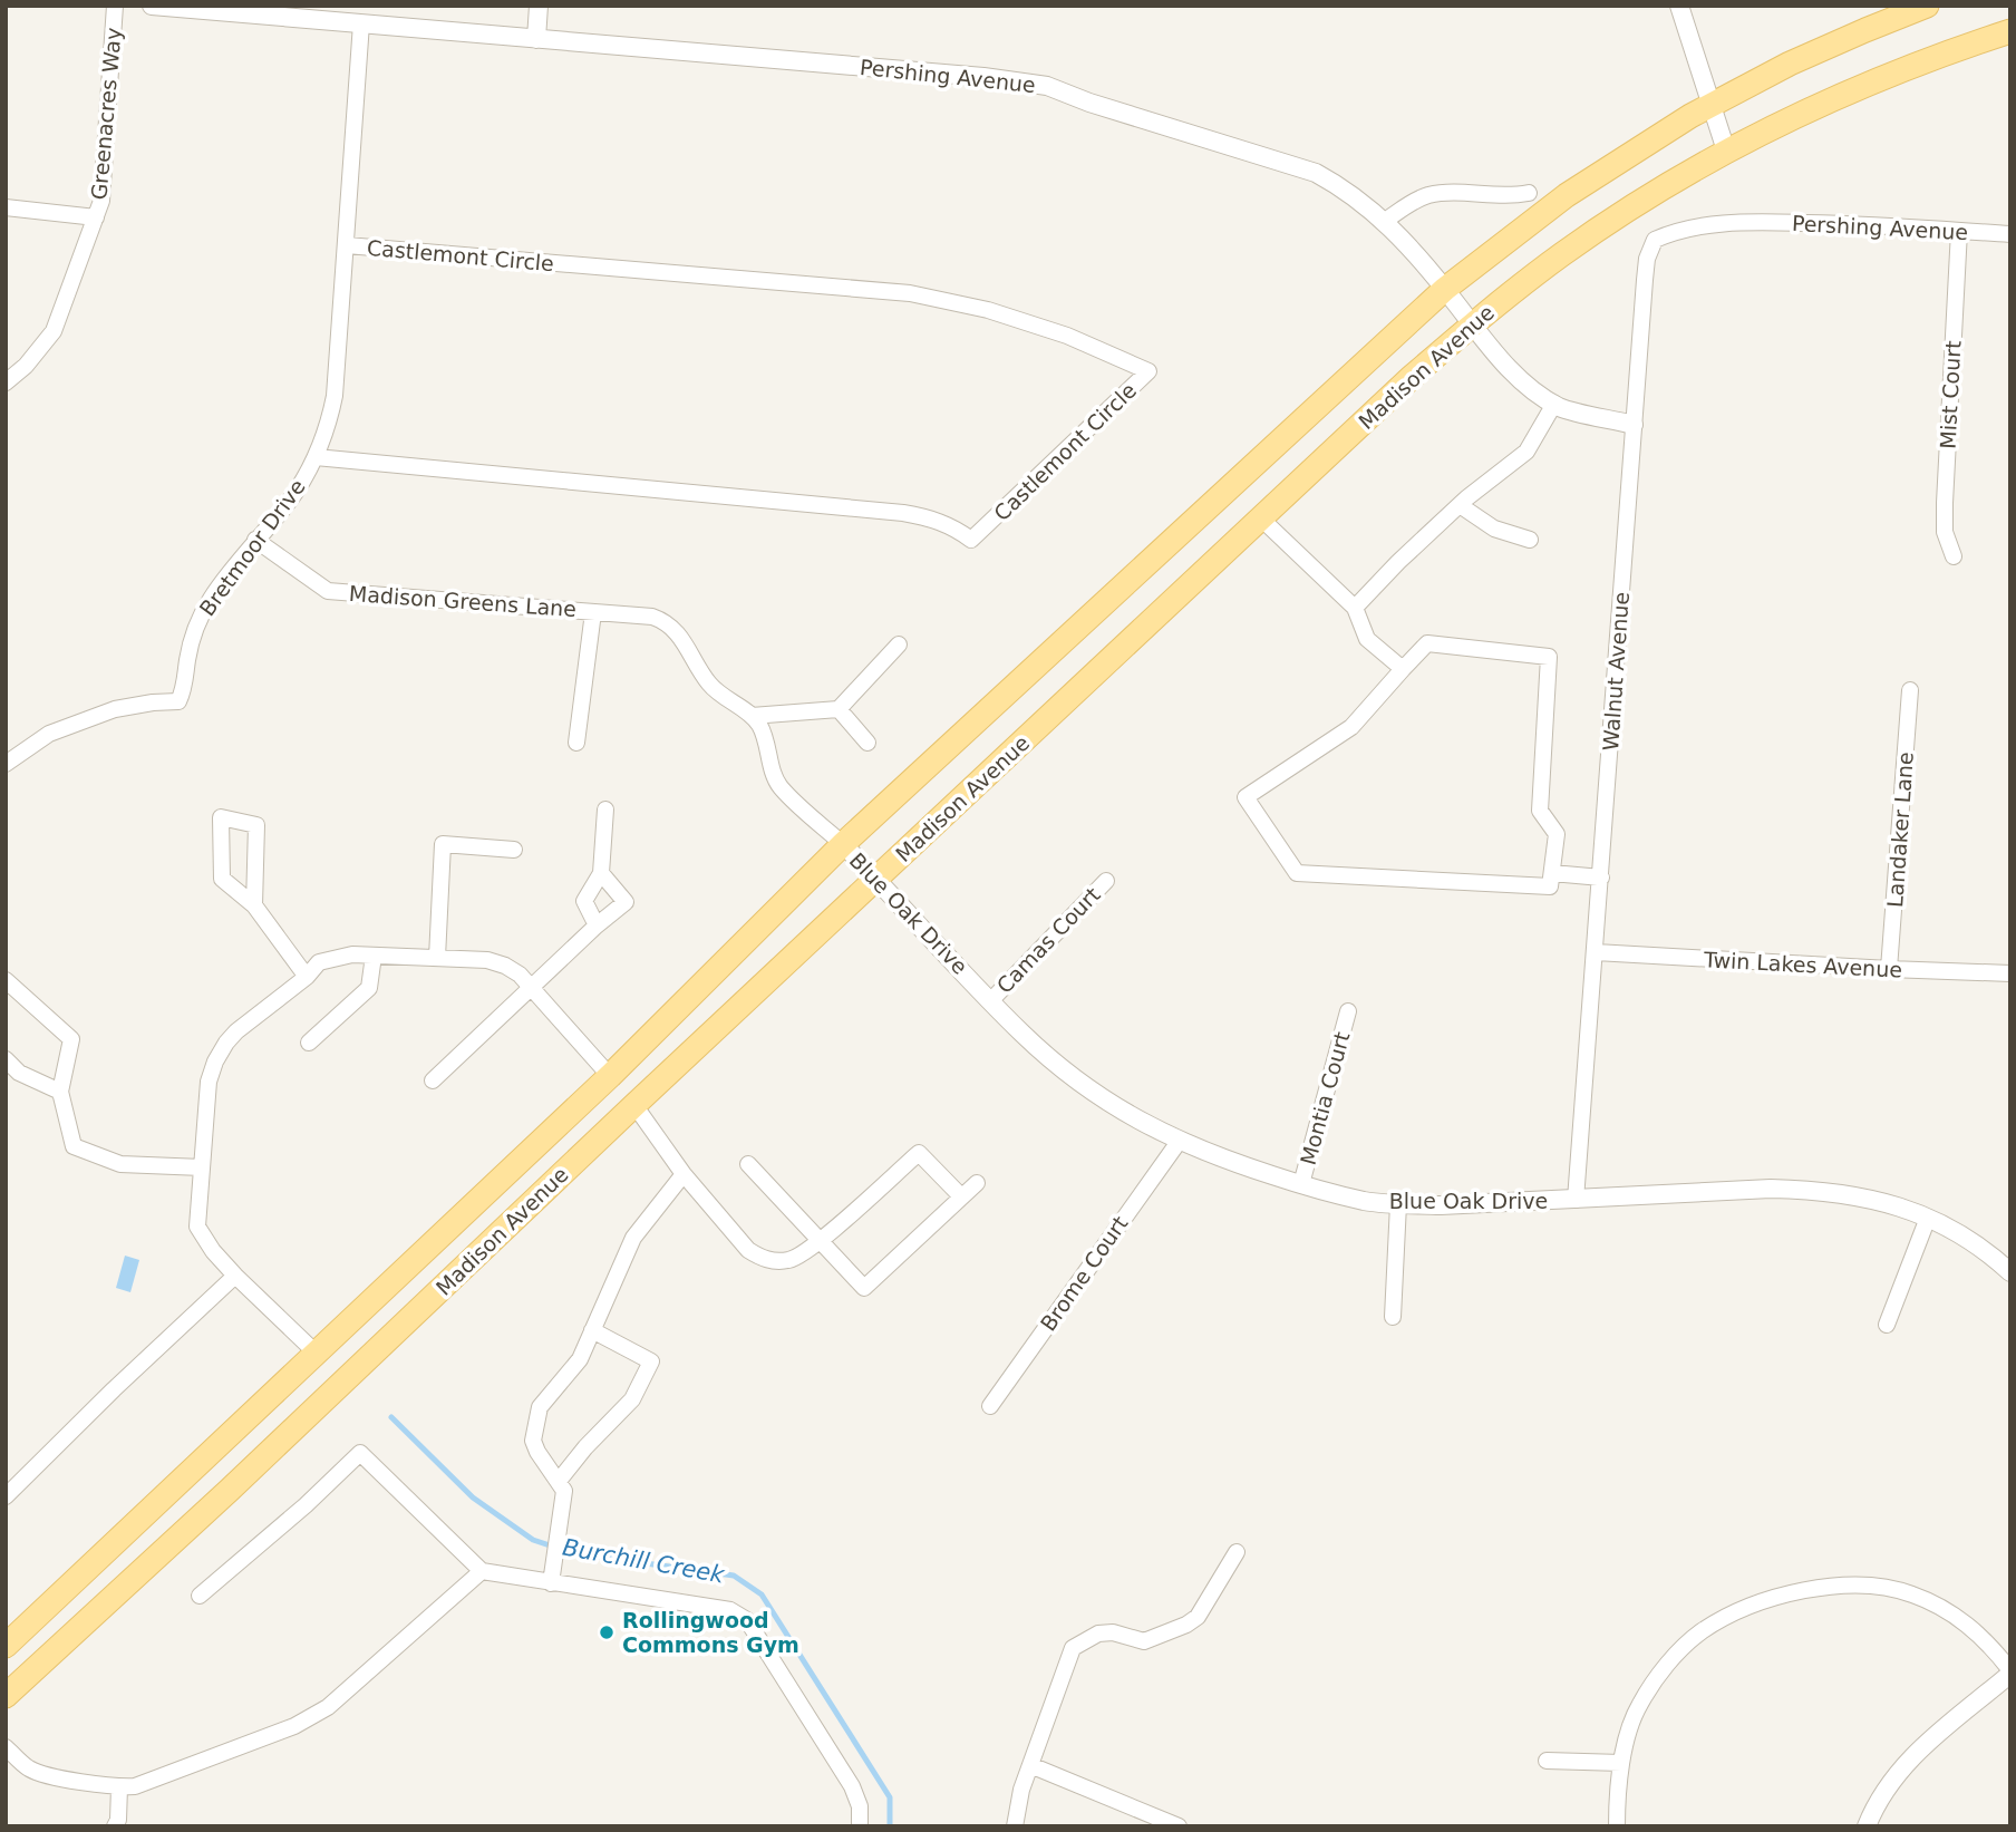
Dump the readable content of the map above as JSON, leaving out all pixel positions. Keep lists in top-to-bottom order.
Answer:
{
  "streets": {
    "main road": ["Madison Avenue"],
    "street": [
      "Pershing Avenue",
      "Greenacres Way",
      "Castlemont Circle",
      "Mist Court",
      "Bretmoor Drive",
      "Madison Greens Lane",
      "Walnut Avenue",
      "Landaker Lane",
      "Blue Oak Drive",
      "Camas Court",
      "Twin Lakes Avenue",
      "Montia Court",
      "Brome Court"
    ]
  },
  "crossings": [
    ["Pershing Avenue", "Madison Avenue"],
    ["Pershing Avenue", "Mist Court"],
    ["Pershing Avenue", "Bretmoor Drive"],
    ["Pershing Avenue", "Walnut Avenue"],
    ["Castlemont Circle", "Bretmoor Drive"],
    ["Madison Avenue", "Blue Oak Drive"],
    ["Bretmoor Drive", "Madison Greens Lane"],
    ["Walnut Avenue", "Blue Oak Drive"],
    ["Walnut Avenue", "Twin Lakes Avenue"],
    ["Landaker Lane", "Twin Lakes Avenue"],
    ["Blue Oak Drive", "Camas Court"],
    ["Blue Oak Drive", "Montia Court"],
    ["Blue Oak Drive", "Brome Court"]
  ],
  "water": ["Burchill Creek"],
  "places": ["Rollingwood Commons Gym"]
}
